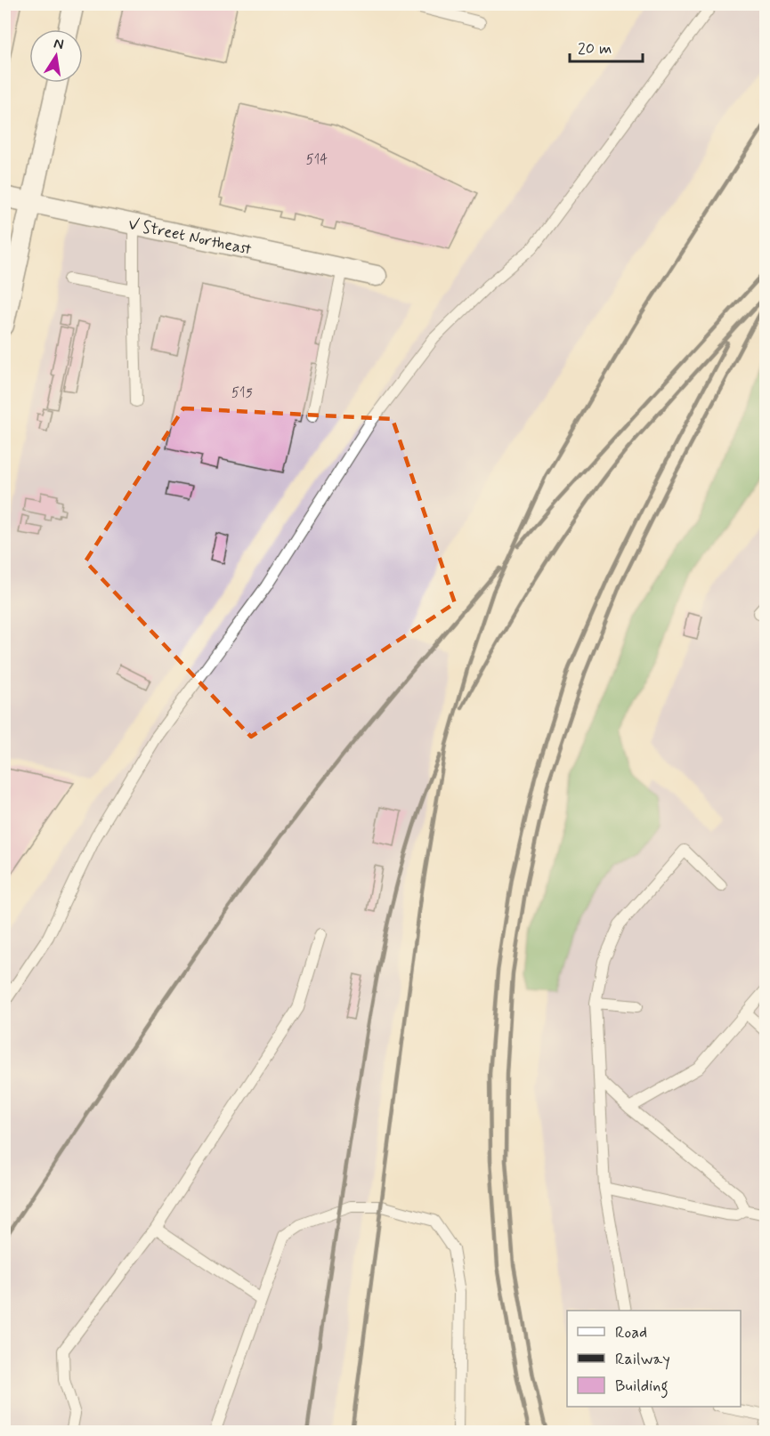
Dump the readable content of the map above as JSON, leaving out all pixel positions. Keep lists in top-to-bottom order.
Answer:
{
  "streets": {
    "street": ["V Street Northeast"]
  },
  "house_numbers": ["514", "515"],
  "legend": ["Road", "Railway", "Building"],
  "scale_bar": "20 m",
  "north": "top"
}
